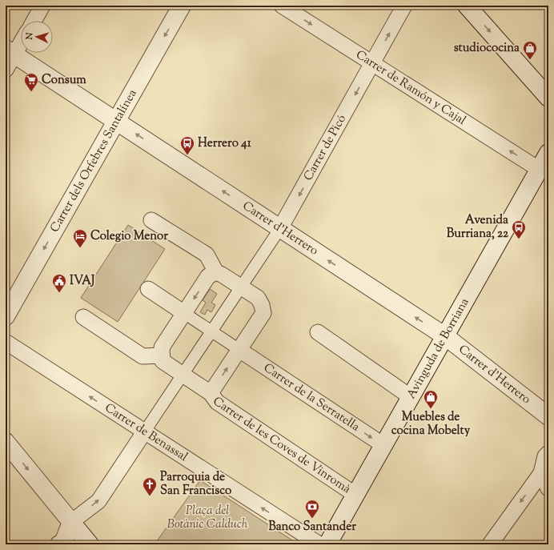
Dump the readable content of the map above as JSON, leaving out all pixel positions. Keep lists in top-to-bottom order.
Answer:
{
  "streets": {
    "street": [
      "Carrer de Ramón y Cajal",
      "Carrer de Picó",
      "Carrer dels Orfebres Santalínea",
      "Carrer d'Herrero",
      "Avinguda de Borriana",
      "Carrer de la Serratella",
      "Carrer de Benassal",
      "Carrer de les Coves de Vinromà"
    ]
  },
  "crossings": [
    ["Carrer de Ramón y Cajal", "Carrer de Picó"],
    ["Carrer de Ramón y Cajal", "Avinguda de Borriana"],
    ["Carrer de Picó", "Carrer d'Herrero"],
    ["Carrer de Picó", "Carrer de Benassal"],
    ["Carrer de Picó", "Carrer de les Coves de Vinromà"],
    ["Carrer dels Orfebres Santalínea", "Carrer d'Herrero"],
    ["Carrer d'Herrero", "Avinguda de Borriana"],
    ["Avinguda de Borriana", "Carrer de la Serratella"],
    ["Avinguda de Borriana", "Carrer de les Coves de Vinromà"]
  ],
  "parks": ["Plaça del Botànic Calduch"],
  "places": {
    "shop": ["studiococina", "Muebles de cocina Mobelty"],
    "supermarket": ["Consum"],
    "bus stop": ["Herrero 41", "Avenida Burriana, 22"],
    "hotel": ["Colegio Menor"],
    "public building": ["IVAJ"],
    "church": ["Parroquia de San Francisco"],
    "bank": ["Banco Santander"]
  },
  "north": "left"
}
